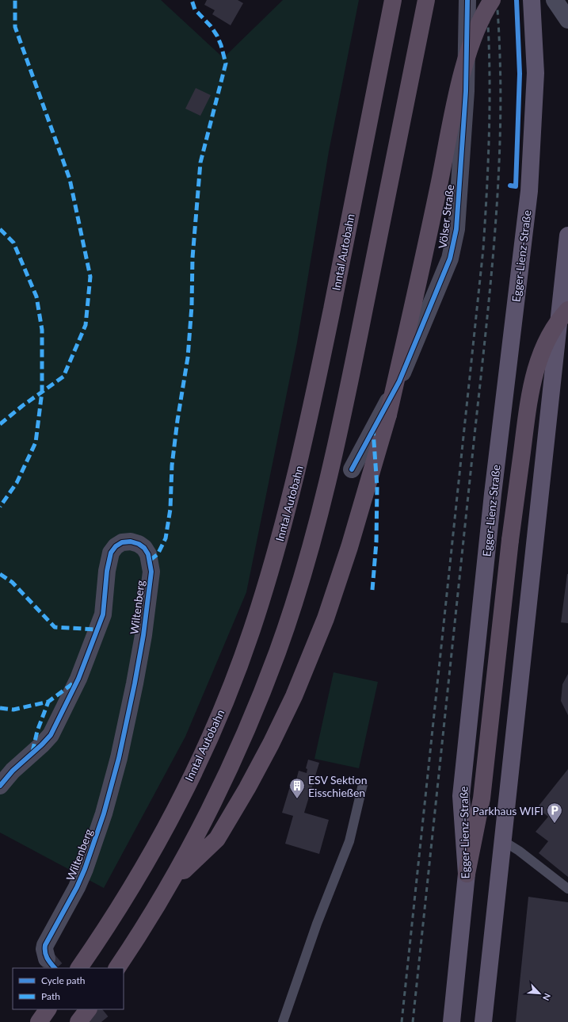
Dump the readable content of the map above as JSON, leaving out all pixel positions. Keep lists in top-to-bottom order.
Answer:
{
  "streets": {
    "highway": ["Inntal Autobahn"],
    "main road": ["Egger-Lienz-Straße"],
    "street": ["Völser Straße", "Wiltenberg"]
  },
  "places": {
    "building": ["ESV Sektion Eisschießen"],
    "parking": ["Parkhaus WIFI"]
  },
  "legend": ["Cycle path", "Path"],
  "north": "bottom right"
}
